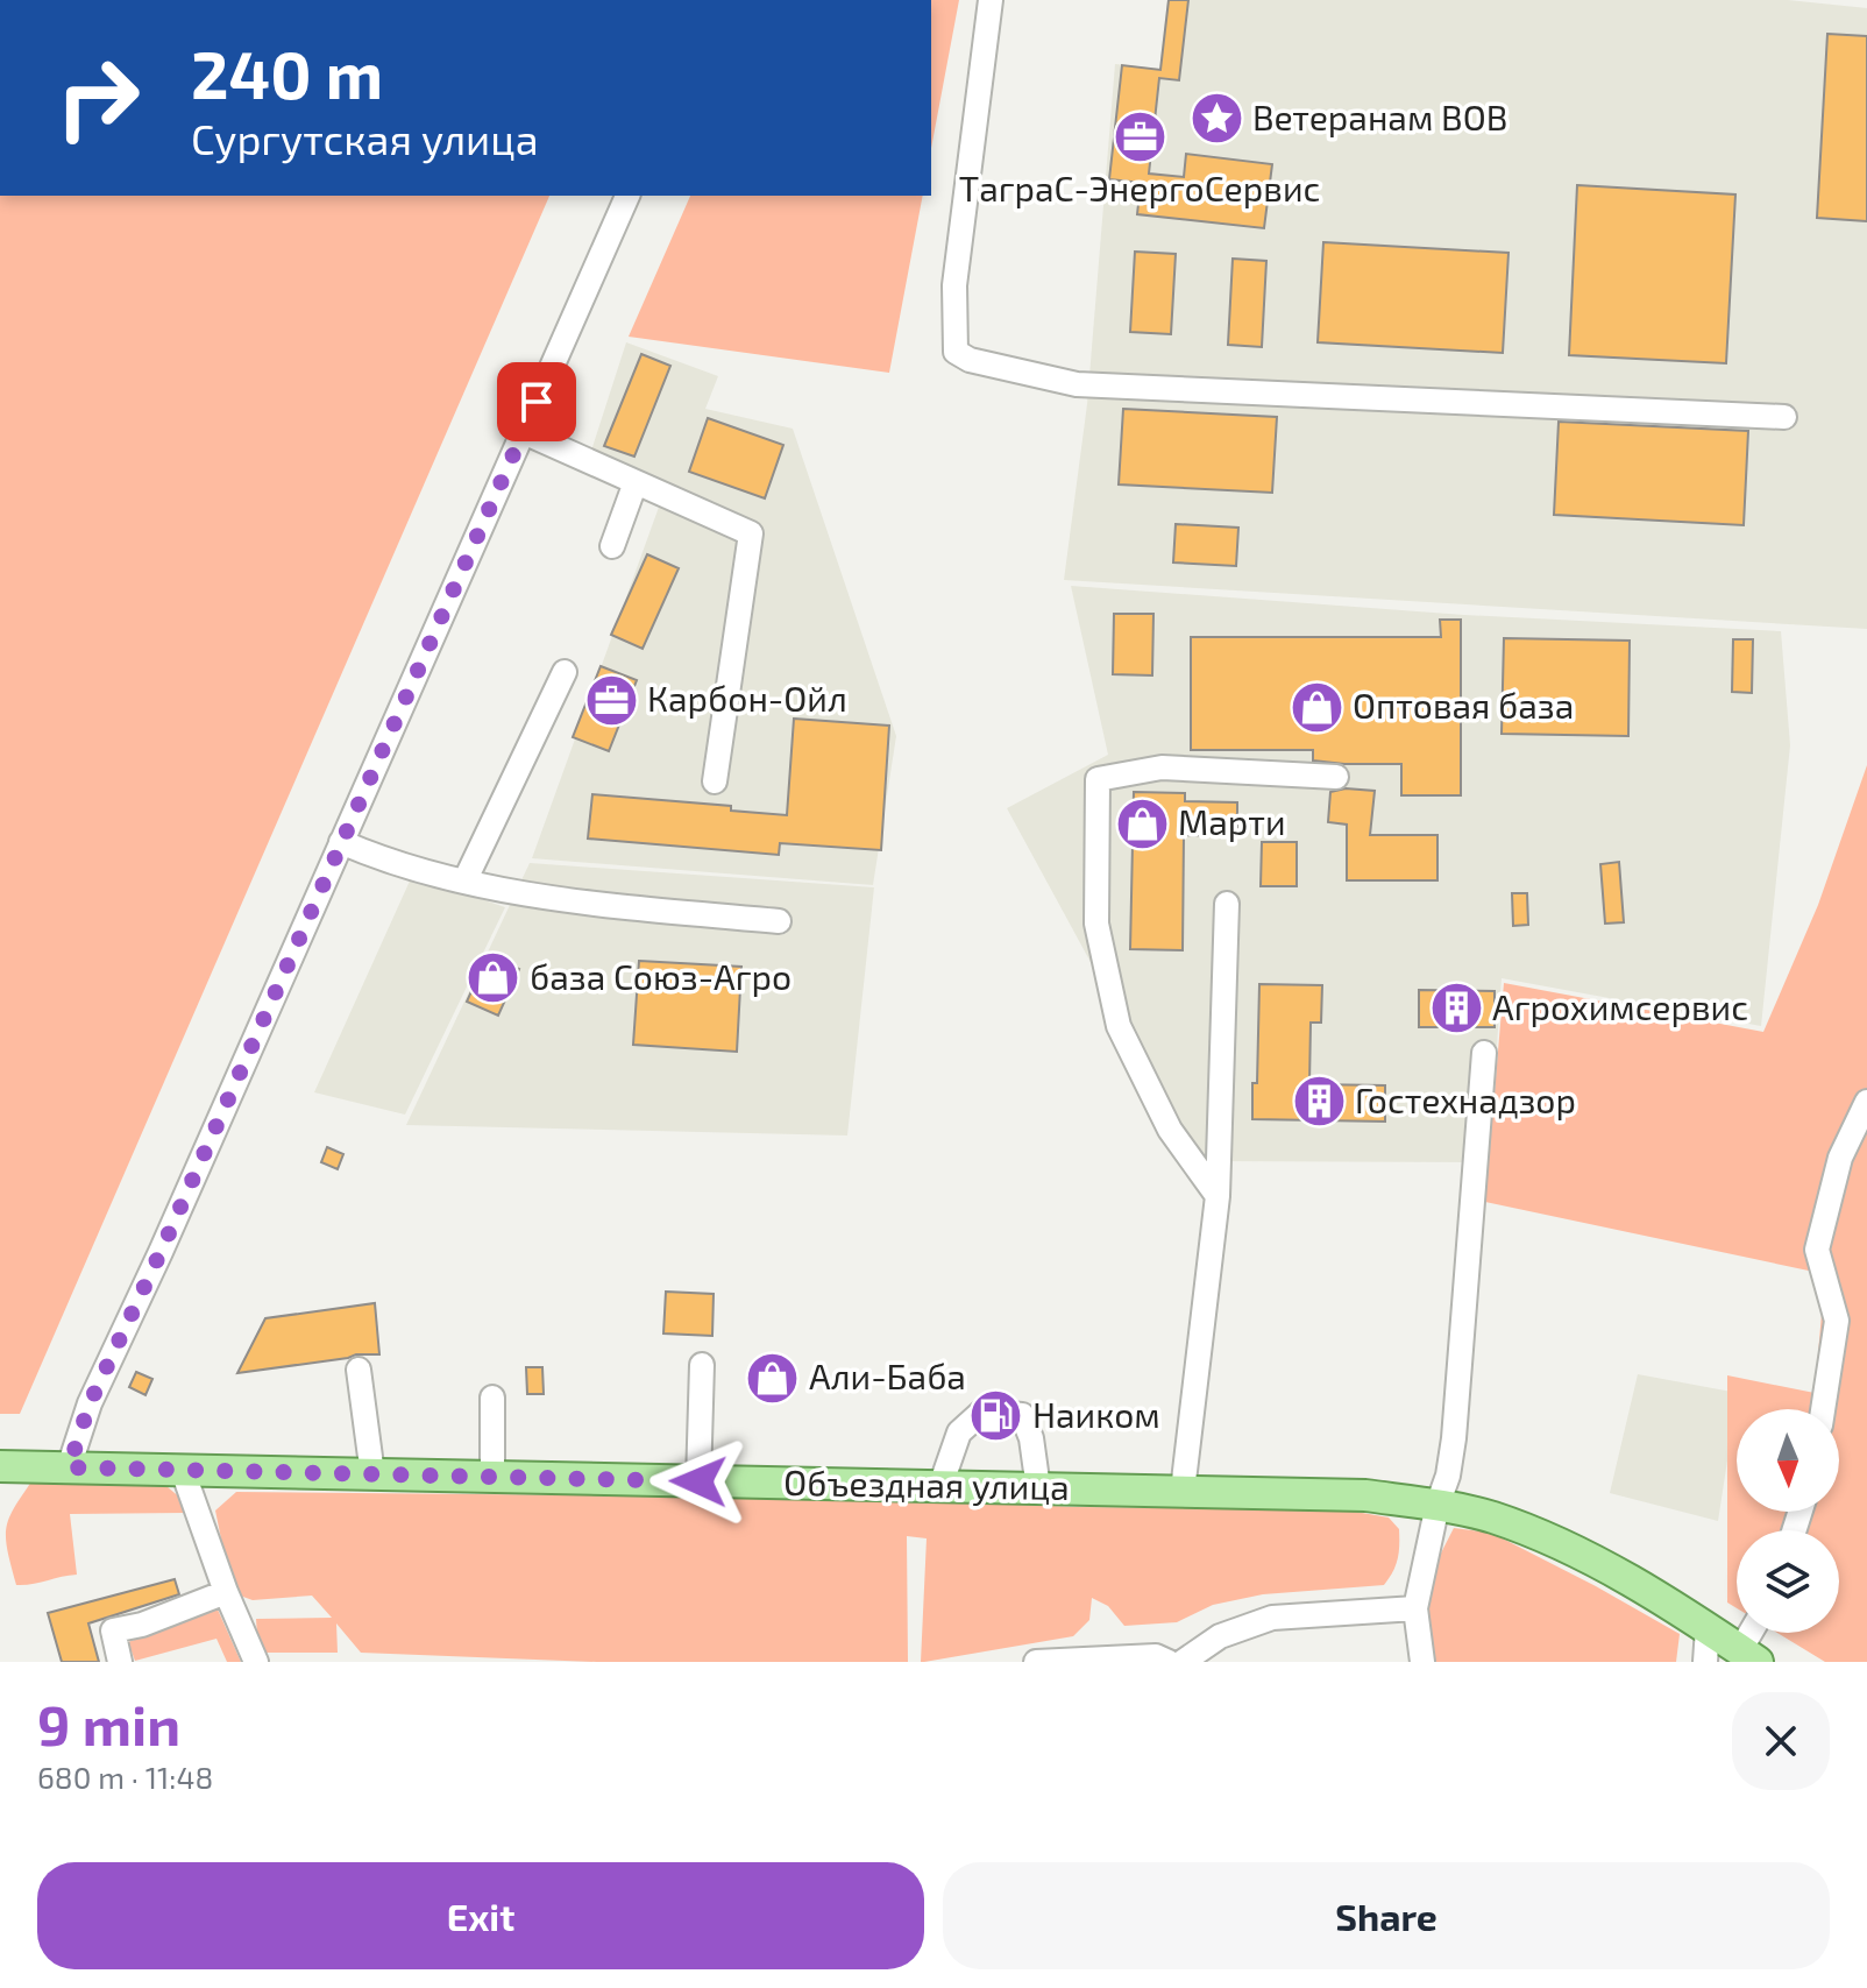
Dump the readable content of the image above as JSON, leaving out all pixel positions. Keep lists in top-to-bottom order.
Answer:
{
  "streets": {
    "main road": ["Объездная улица"]
  },
  "places": {
    "place": ["Ветеранам ВОВ"],
    "office": ["ТаграС-ЭнергоСервис", "Карбон-Ойл"],
    "shop": [
      "Оптовая база",
      "Марти",
      "база Союз-Агро",
      "Али-Баба"
    ],
    "building": ["Агрохимсервис", "Гостехнадзор"],
    "fuel station": ["Наиком"]
  },
  "north": "bottom",
  "page": {
    "turn": ["240 m", "Сургутская улица"],
    "heading": ["9 min", "680 m · 11:48"],
    "buttons": ["Exit", "Share"]
  }
}
